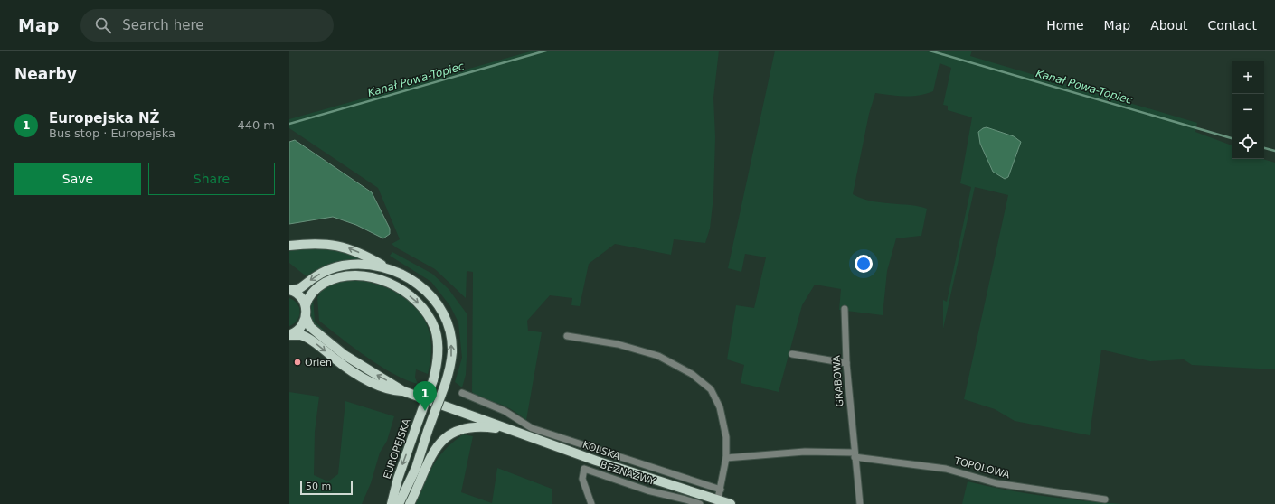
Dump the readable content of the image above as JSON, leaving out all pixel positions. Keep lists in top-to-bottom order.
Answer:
{
  "streets": {
    "main road": ["EUROPEJSKA", "KOLSKA"],
    "street": ["GRABOWA", "TOPOLOWA", "BEZNAZWY"]
  },
  "crossings": [
    ["GRABOWA", "TOPOLOWA"]
  ],
  "water": ["Kanał Powa-Topiec"],
  "places": ["Orlen"],
  "scale_bar": "50 m",
  "page": {
    "header": "Map",
    "search": "Search here",
    "nav": [
      "Home",
      "Map",
      "About",
      "Contact"
    ],
    "heading": "Nearby",
    "map_buttons": ["+", "−"],
    "list": [
      {
        "mark": "1",
        "name": "Europejska NŻ",
        "note": "Bus stop · Europejska",
        "value": "440 m"
      }
    ],
    "buttons": ["Save", "Share"],
    "pins": "1",
    "scale": "50 m"
  }
}
